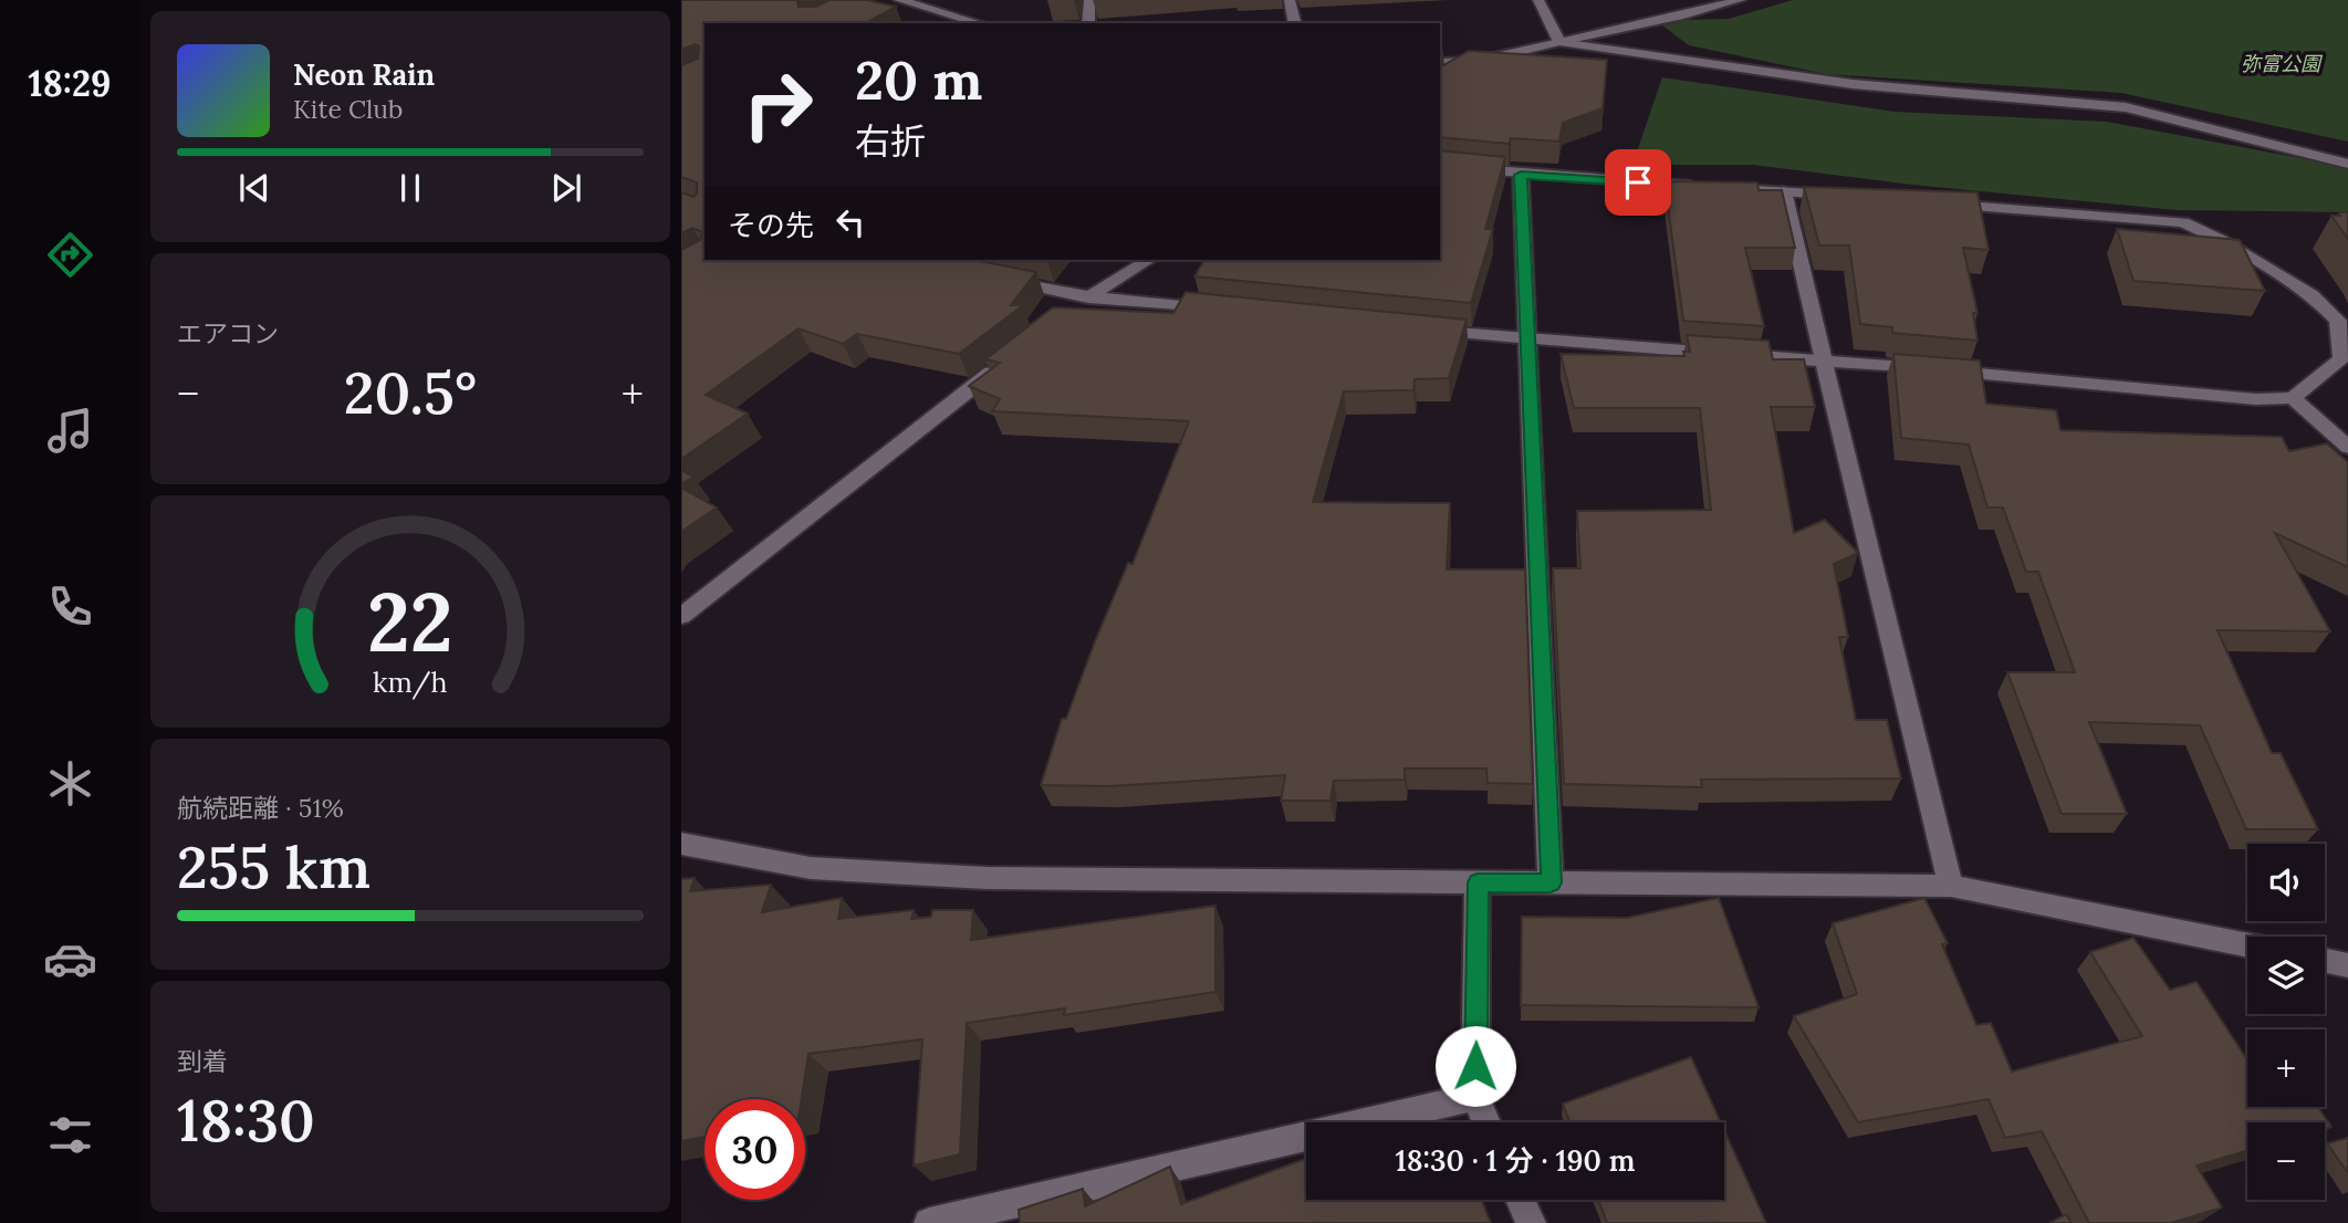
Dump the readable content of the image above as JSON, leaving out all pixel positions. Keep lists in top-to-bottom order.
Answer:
{
  "parks": ["弥富公園"],
  "page": {
    "tabs": "18:29",
    "turn": ["20 m", "右折"],
    "song": ["Neon Rain", "Kite Club"],
    "then": "その先",
    "tile": [
      "エアコン",
      ["航続距離 · 51%", "255 km"],
      ["到着", "18:30"]
    ],
    "heat": ["−", "20.5°", "+"],
    "map_buttons": ["+", "−"],
    "limit": "30",
    "trip": "18:30 · 1 分 · 190 m",
    "gauge": ["22", "km/h"]
  }
}
